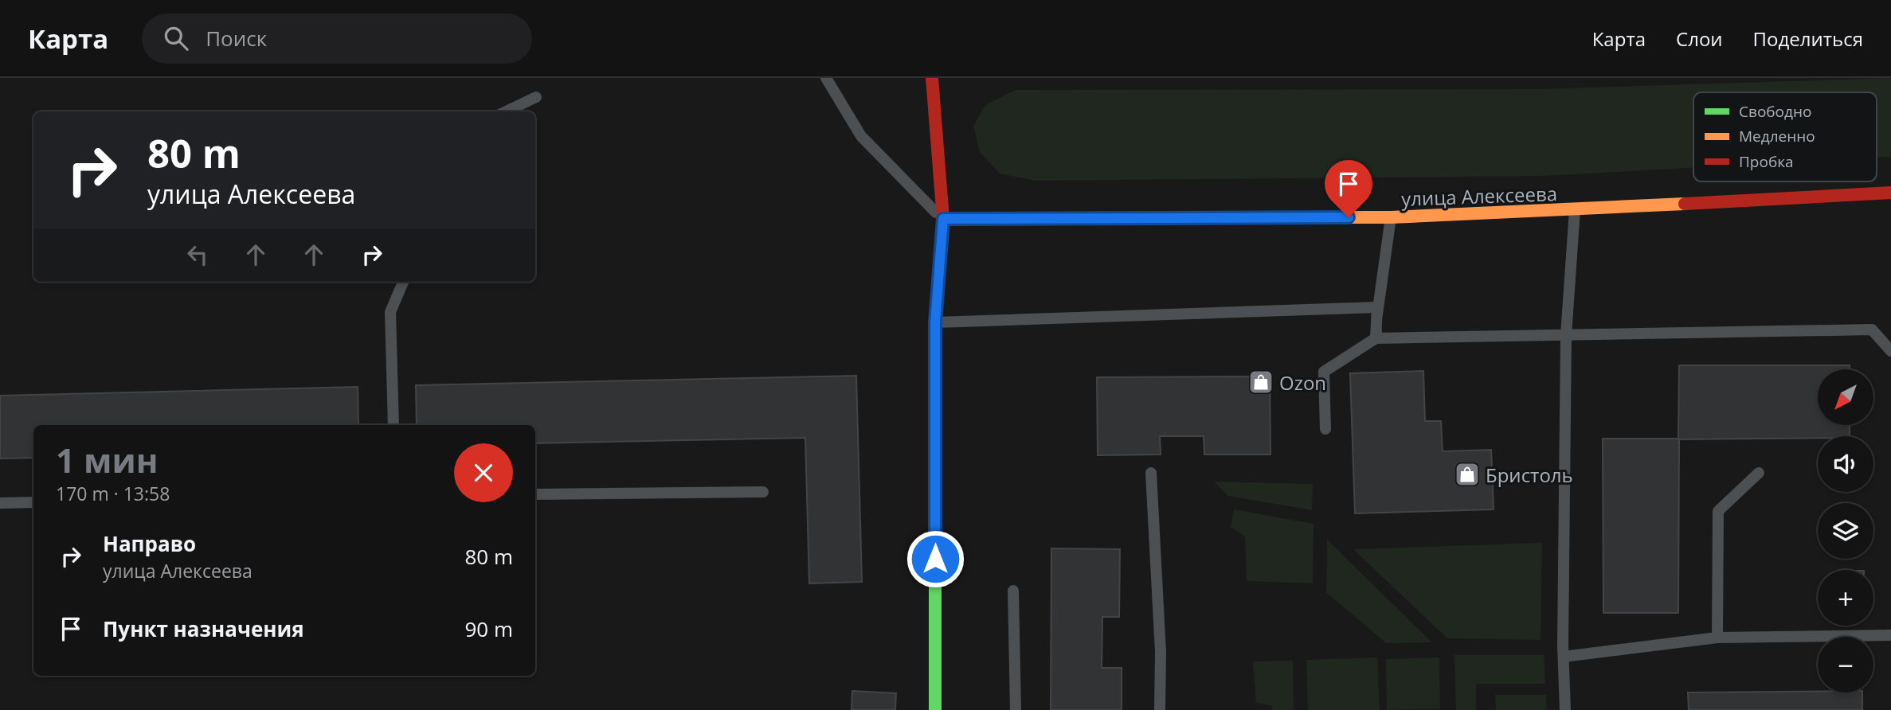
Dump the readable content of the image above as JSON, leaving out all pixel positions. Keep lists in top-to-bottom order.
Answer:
{
  "streets": {
    "street": ["улица Алексеева"]
  },
  "places": {
    "shop": ["Ozon", "Бристоль"]
  },
  "legend": ["Свободно", "Медленно", "Пробка"],
  "north": "bottom left",
  "page": {
    "header": "Карта",
    "search": "Поиск",
    "nav": ["Карта", "Слои", "Поделиться"],
    "turn": ["80 m", "улица Алексеева"],
    "map_buttons": ["+", "−"],
    "heading": ["1 мин", "170 m · 13:58"],
    "list": [
      {
        "name": "Направо",
        "note": "улица Алексеева",
        "value": "80 m"
      },
      {
        "name": "Пункт назначения",
        "value": "90 m"
      }
    ]
  }
}
